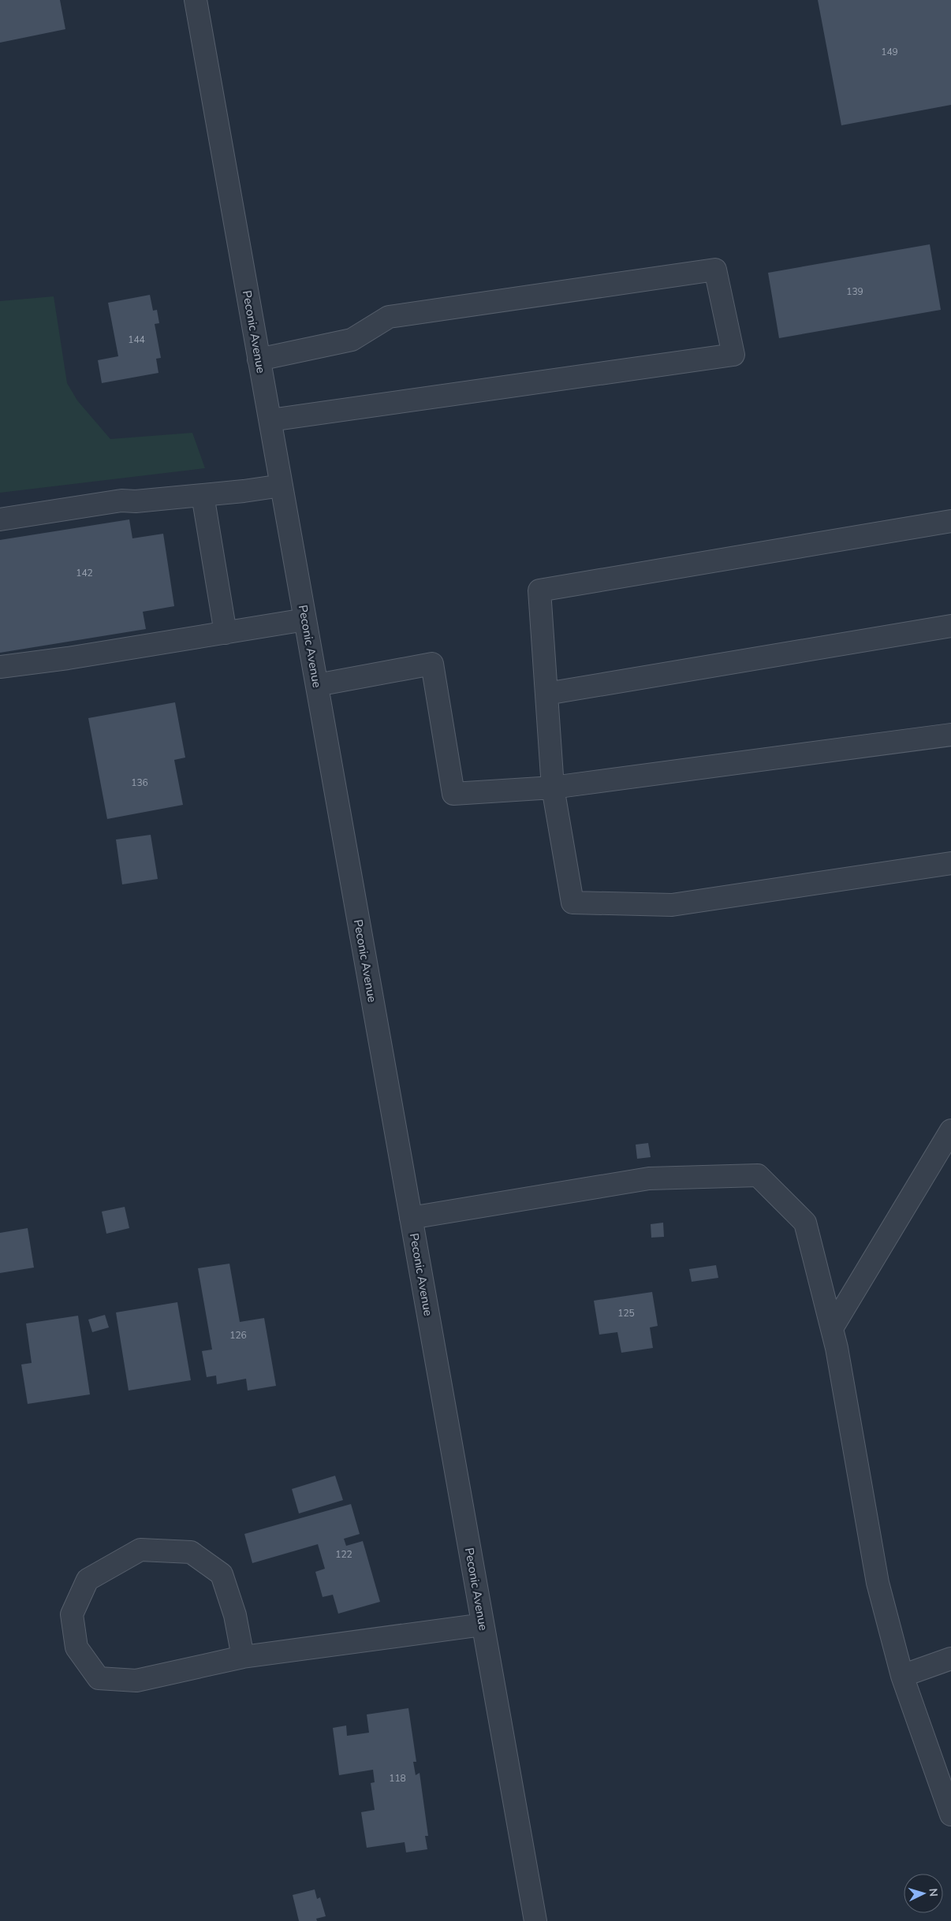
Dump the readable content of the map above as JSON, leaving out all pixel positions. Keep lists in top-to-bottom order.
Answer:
{
  "streets": {
    "street": ["Peconic Avenue"]
  },
  "house_numbers": [
    "149",
    "139",
    "144",
    "142",
    "136",
    "125",
    "126",
    "122",
    "118"
  ],
  "north": "right"
}
